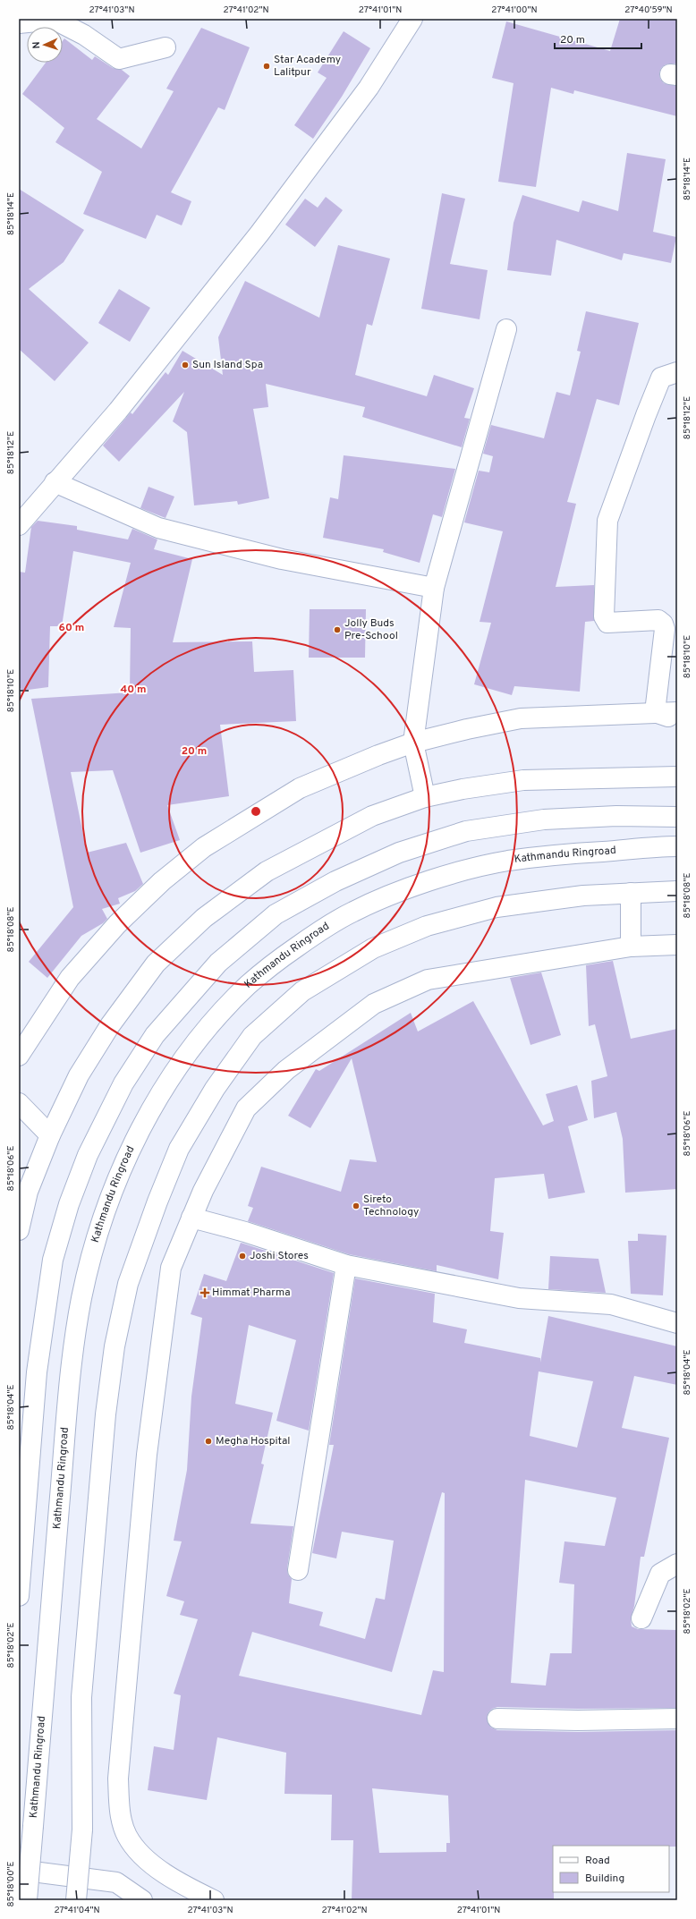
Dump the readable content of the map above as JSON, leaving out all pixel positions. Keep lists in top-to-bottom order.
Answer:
{
  "streets": {
    "main road": ["Kathmandu Ringroad"]
  },
  "places": {
    "other": [
      "Star Academy Lalitpur",
      "Sun Island Spa",
      "Jolly Buds Pre-School",
      "Sireto Technology",
      "Joshi Stores",
      "Megha Hospital"
    ],
    "health": ["Himmat Pharma"]
  },
  "legend": ["Road", "Building"],
  "scale_bar": "20 m",
  "north": "left",
  "coordinates": [
    "27°41'03\"N",
    "27°41'02\"N",
    "27°41'01\"N",
    "27°41'00\"N",
    "27°40'59\"N",
    "85°18'14\"E",
    "85°18'12\"E",
    "85°18'10\"E",
    "85°18'08\"E",
    "85°18'06\"E",
    "85°18'04\"E",
    "85°18'02\"E",
    "85°18'00\"E",
    "27°41'04\"N"
  ],
  "rings": ["60 m", "40 m", "20 m"]
}
